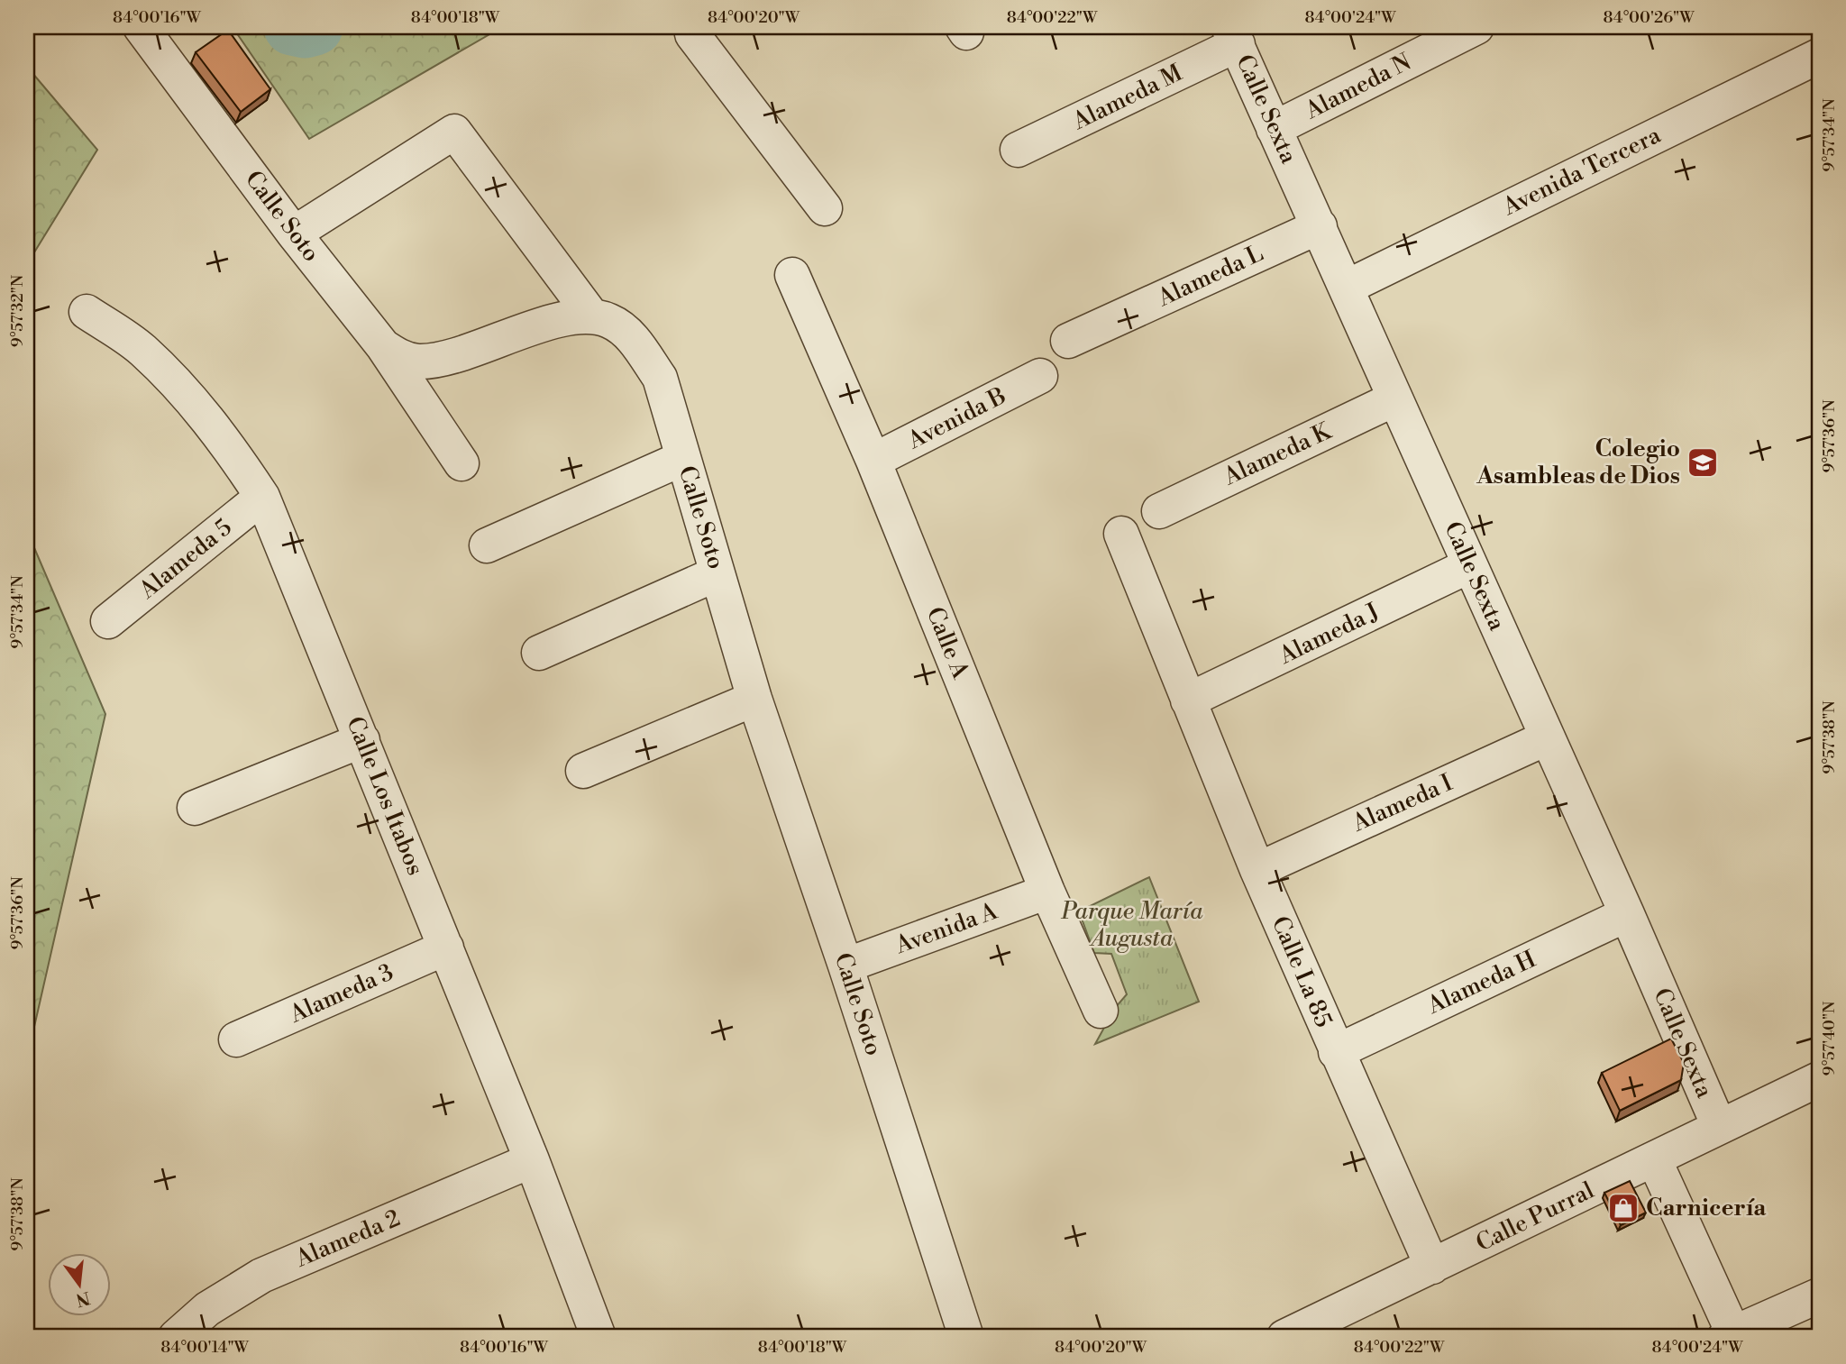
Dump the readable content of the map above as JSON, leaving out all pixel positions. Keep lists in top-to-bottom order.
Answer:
{
  "streets": {
    "street": [
      "Alameda N",
      "Alameda M",
      "Calle Sexta",
      "Avenida Tercera",
      "Calle Soto",
      "Alameda L",
      "Avenida B",
      "Alameda K",
      "Alameda 5",
      "Alameda J",
      "Calle A",
      "Calle Los Itabos",
      "Alameda I",
      "Avenida A",
      "Calle La 85",
      "Alameda H",
      "Alameda 3",
      "Calle Purral",
      "Alameda 2"
    ]
  },
  "crossings": [
    ["Alameda N", "Calle Sexta"],
    ["Alameda M", "Calle Sexta"],
    ["Calle Sexta", "Avenida Tercera"],
    ["Calle Sexta", "Alameda L"],
    ["Calle Sexta", "Alameda K"],
    ["Calle Sexta", "Alameda J"],
    ["Calle Sexta", "Alameda I"],
    ["Calle Sexta", "Alameda H"],
    ["Calle Sexta", "Calle Purral"],
    ["Calle Soto", "Avenida A"],
    ["Avenida B", "Calle A"],
    ["Alameda 5", "Calle Los Itabos"],
    ["Alameda J", "Calle La 85"],
    ["Calle A", "Avenida A"],
    ["Calle Los Itabos", "Alameda 3"],
    ["Calle Los Itabos", "Alameda 2"],
    ["Alameda I", "Calle La 85"],
    ["Calle La 85", "Alameda H"],
    ["Calle La 85", "Calle Purral"]
  ],
  "parks": ["Parque María Augusta"],
  "places": {
    "school or university": ["Colegio Asambleas de Dios"],
    "shop": ["Carnicería"]
  },
  "north": "bottom",
  "coordinates": [
    "84°00'16\"W",
    "84°00'18\"W",
    "84°00'20\"W",
    "84°00'22\"W",
    "84°00'24\"W",
    "84°00'26\"W",
    "9°57'34\"N",
    "9°57'32\"N",
    "9°57'36\"N",
    "9°57'38\"N",
    "9°57'40\"N",
    "84°00'14\"W"
  ]
}
